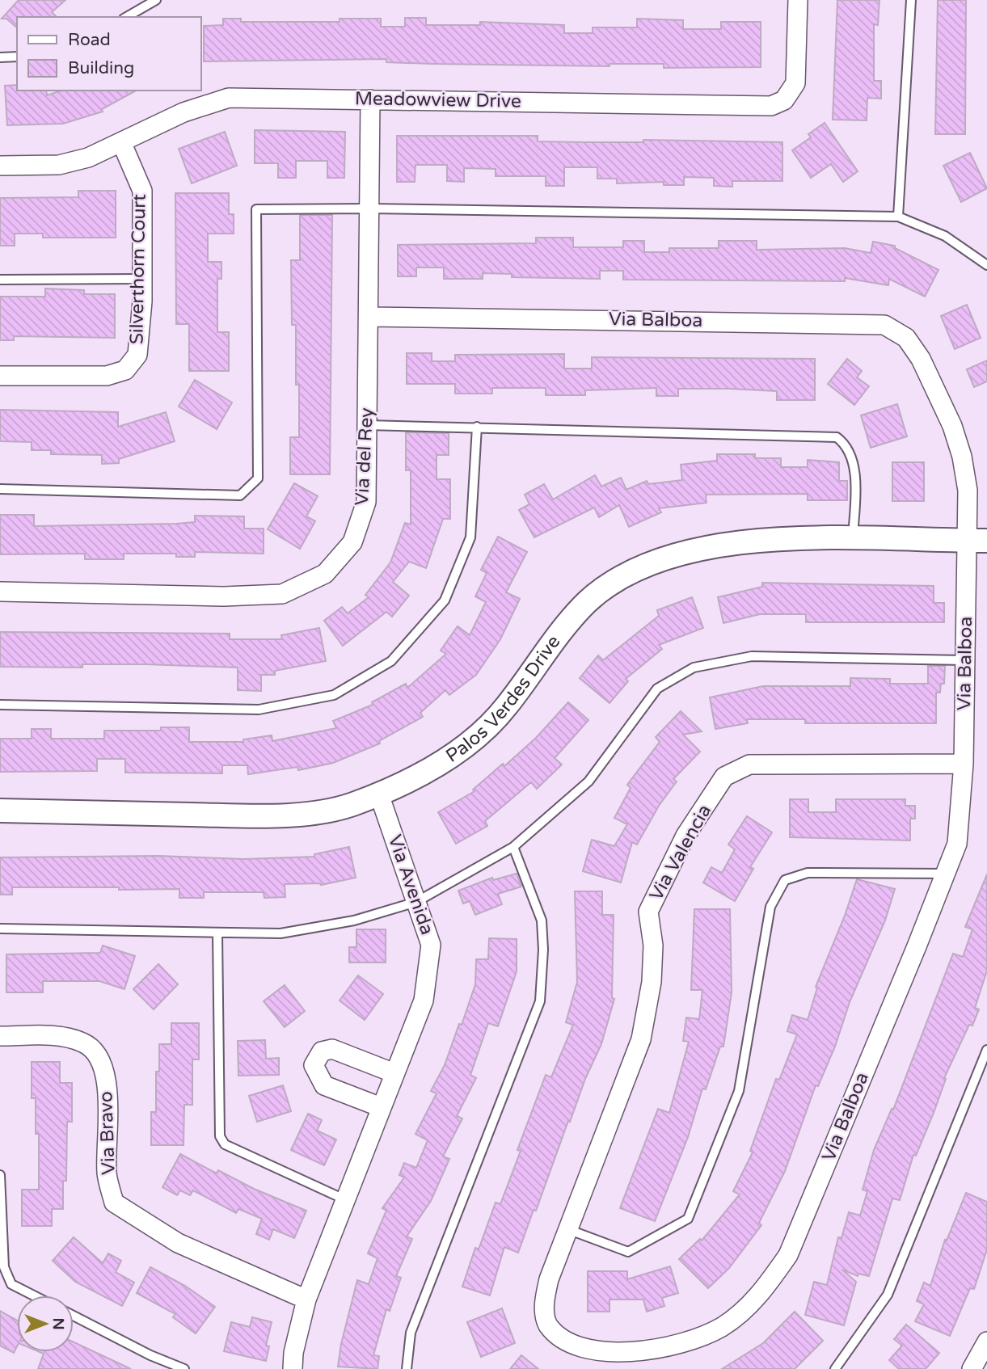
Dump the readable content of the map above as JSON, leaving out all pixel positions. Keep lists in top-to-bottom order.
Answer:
{
  "streets": {
    "street": [
      "Meadowview Drive",
      "Silverthorn Court",
      "Via Balboa",
      "Via del Rey",
      "Palos Verdes Drive",
      "Via Valencia",
      "Via Avenida",
      "Via Bravo"
    ]
  },
  "crossings": [
    ["Meadowview Drive", "Silverthorn Court"],
    ["Meadowview Drive", "Via del Rey"],
    ["Via Balboa", "Via del Rey"],
    ["Via Balboa", "Palos Verdes Drive"],
    ["Via Balboa", "Via Valencia"],
    ["Palos Verdes Drive", "Via Avenida"],
    ["Via Avenida", "Via Bravo"]
  ],
  "legend": ["Road", "Building"],
  "north": "right"
}
